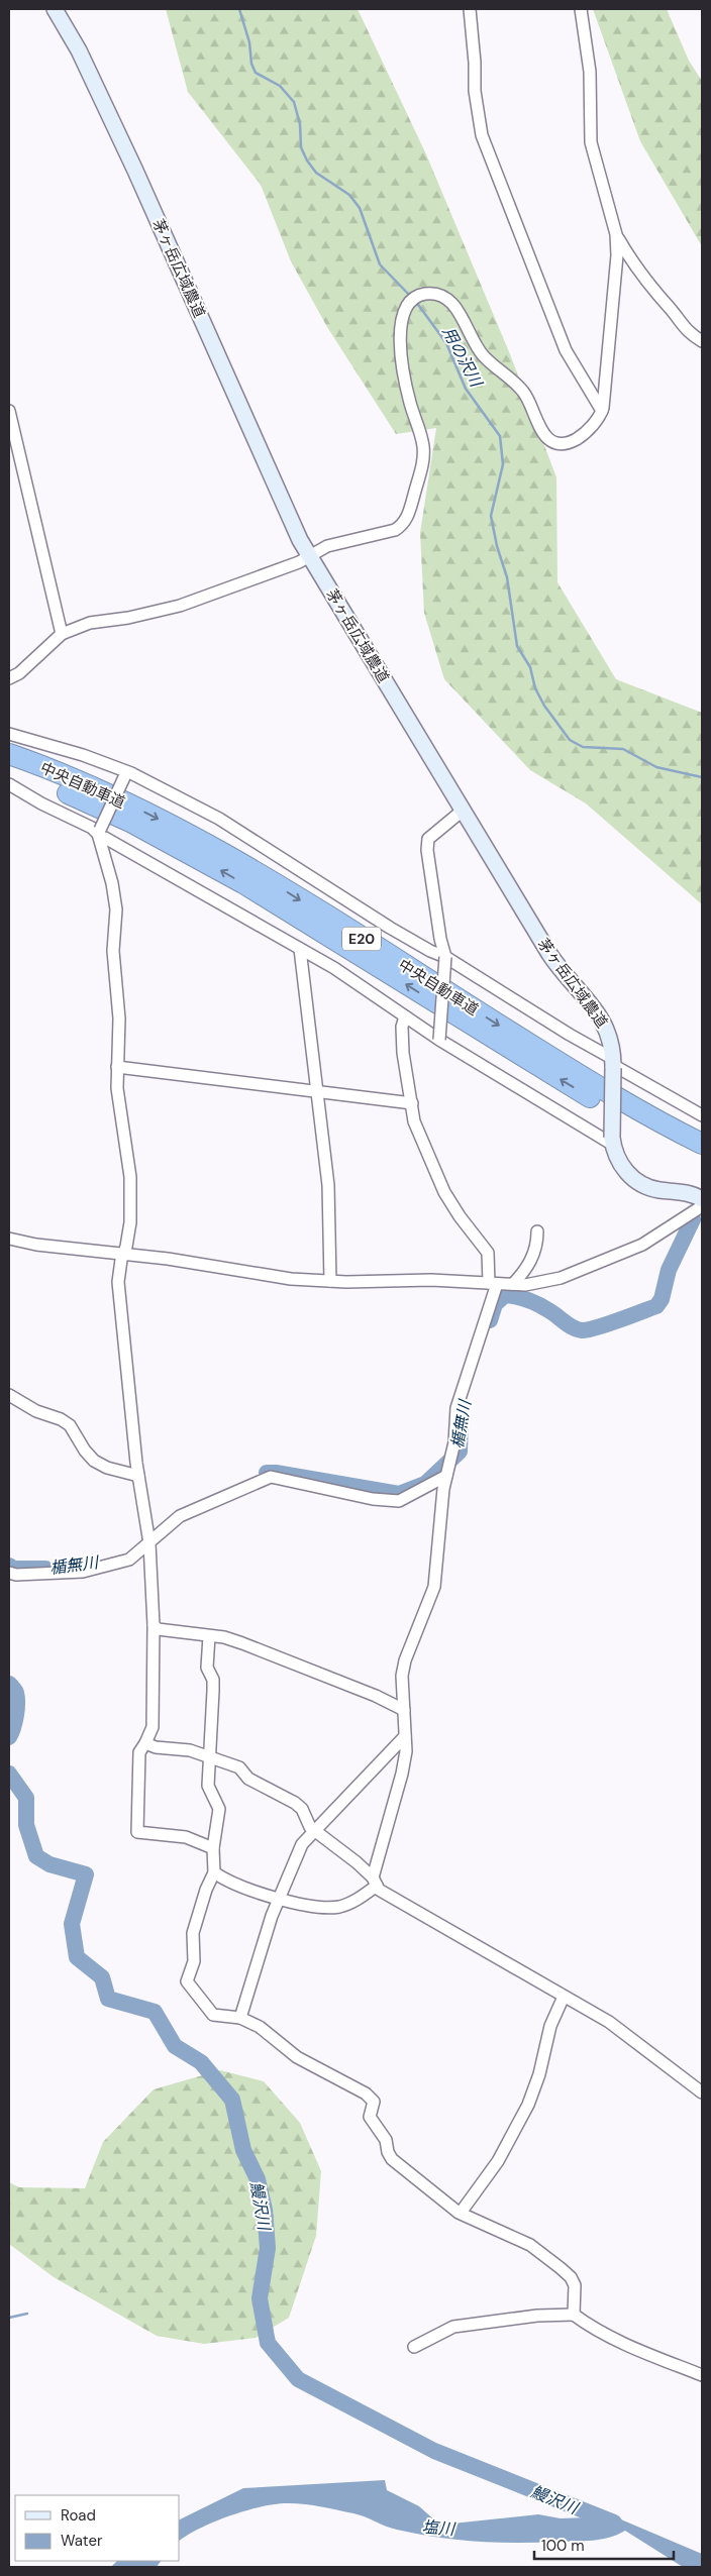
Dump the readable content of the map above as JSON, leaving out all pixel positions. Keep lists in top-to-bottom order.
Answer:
{
  "streets": {
    "highway": ["中央自動車道", "E20"],
    "street": ["茅ヶ岳広域農道"]
  },
  "water": [
    "用の沢川",
    "楯無川",
    "鰻沢川",
    "塩川"
  ],
  "legend": ["Road", "Water"],
  "scale_bar": "100 m"
}
